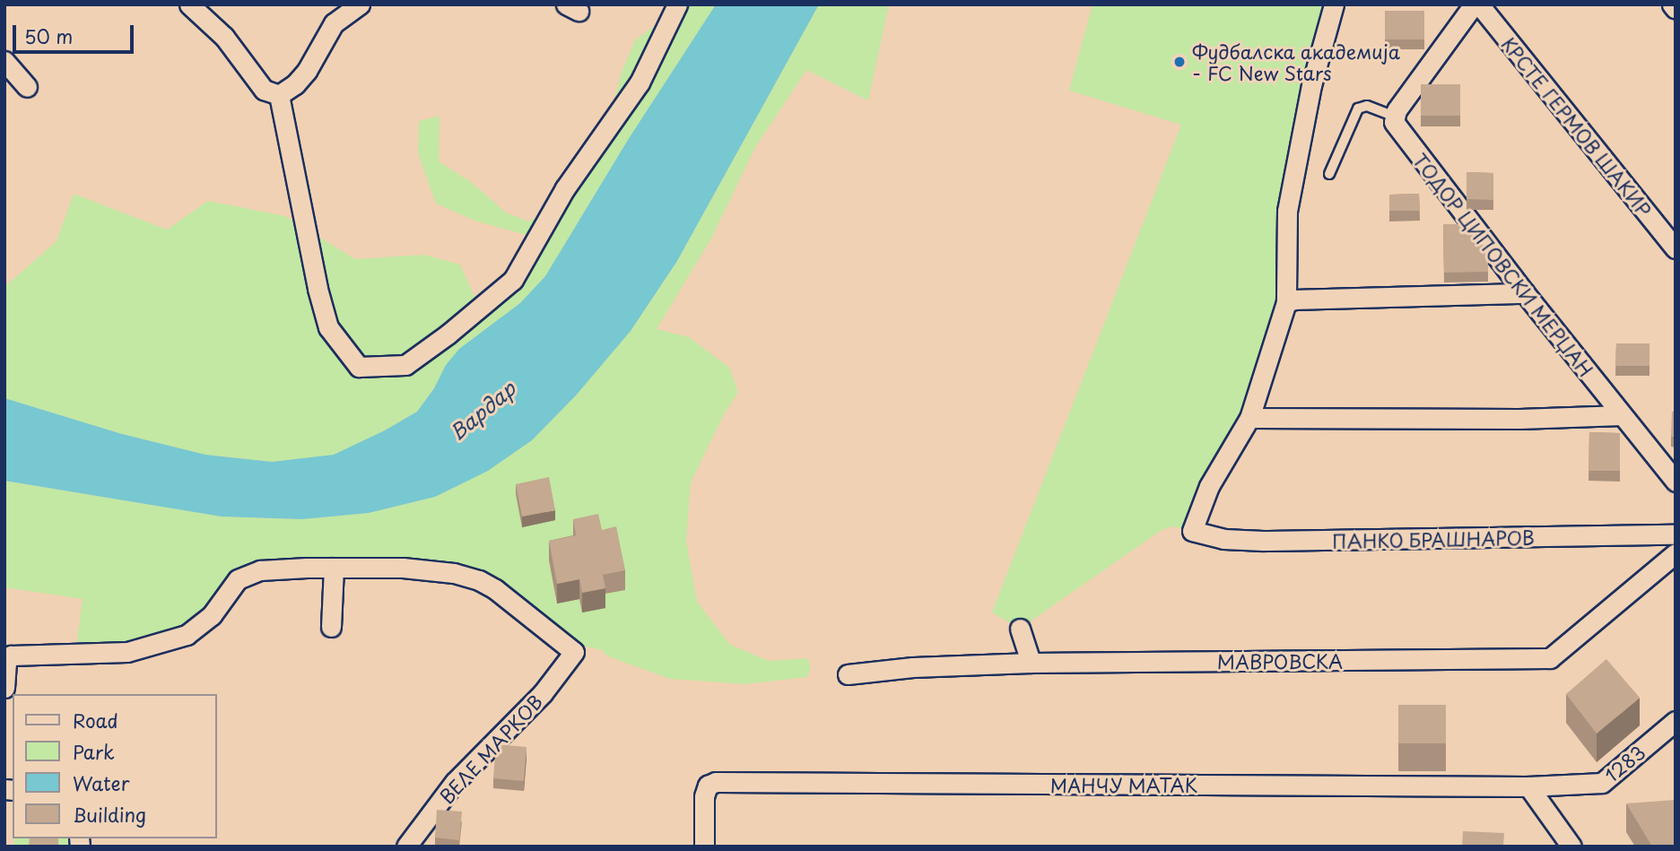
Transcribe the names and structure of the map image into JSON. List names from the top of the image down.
{
  "streets": {
    "street": [
      "КРСТЕ ГЕРМОВ ШАКИР",
      "ТОДОР ЦИПОВСКИ МЕРЏАН",
      "ПАНКО БРАШНАРОВ",
      "МАВРОВСКА",
      "ВЕЛЕ МАРКОВ",
      "1283",
      "МАНЧУ МАТАК"
    ]
  },
  "crossings": [
    ["1283", "МАНЧУ МАТАК"]
  ],
  "water": ["Вардар"],
  "places": ["Фудбалска академија - FC New Stars"],
  "legend": [
    "Road",
    "Park",
    "Water",
    "Building"
  ],
  "scale_bar": "50 m"
}
